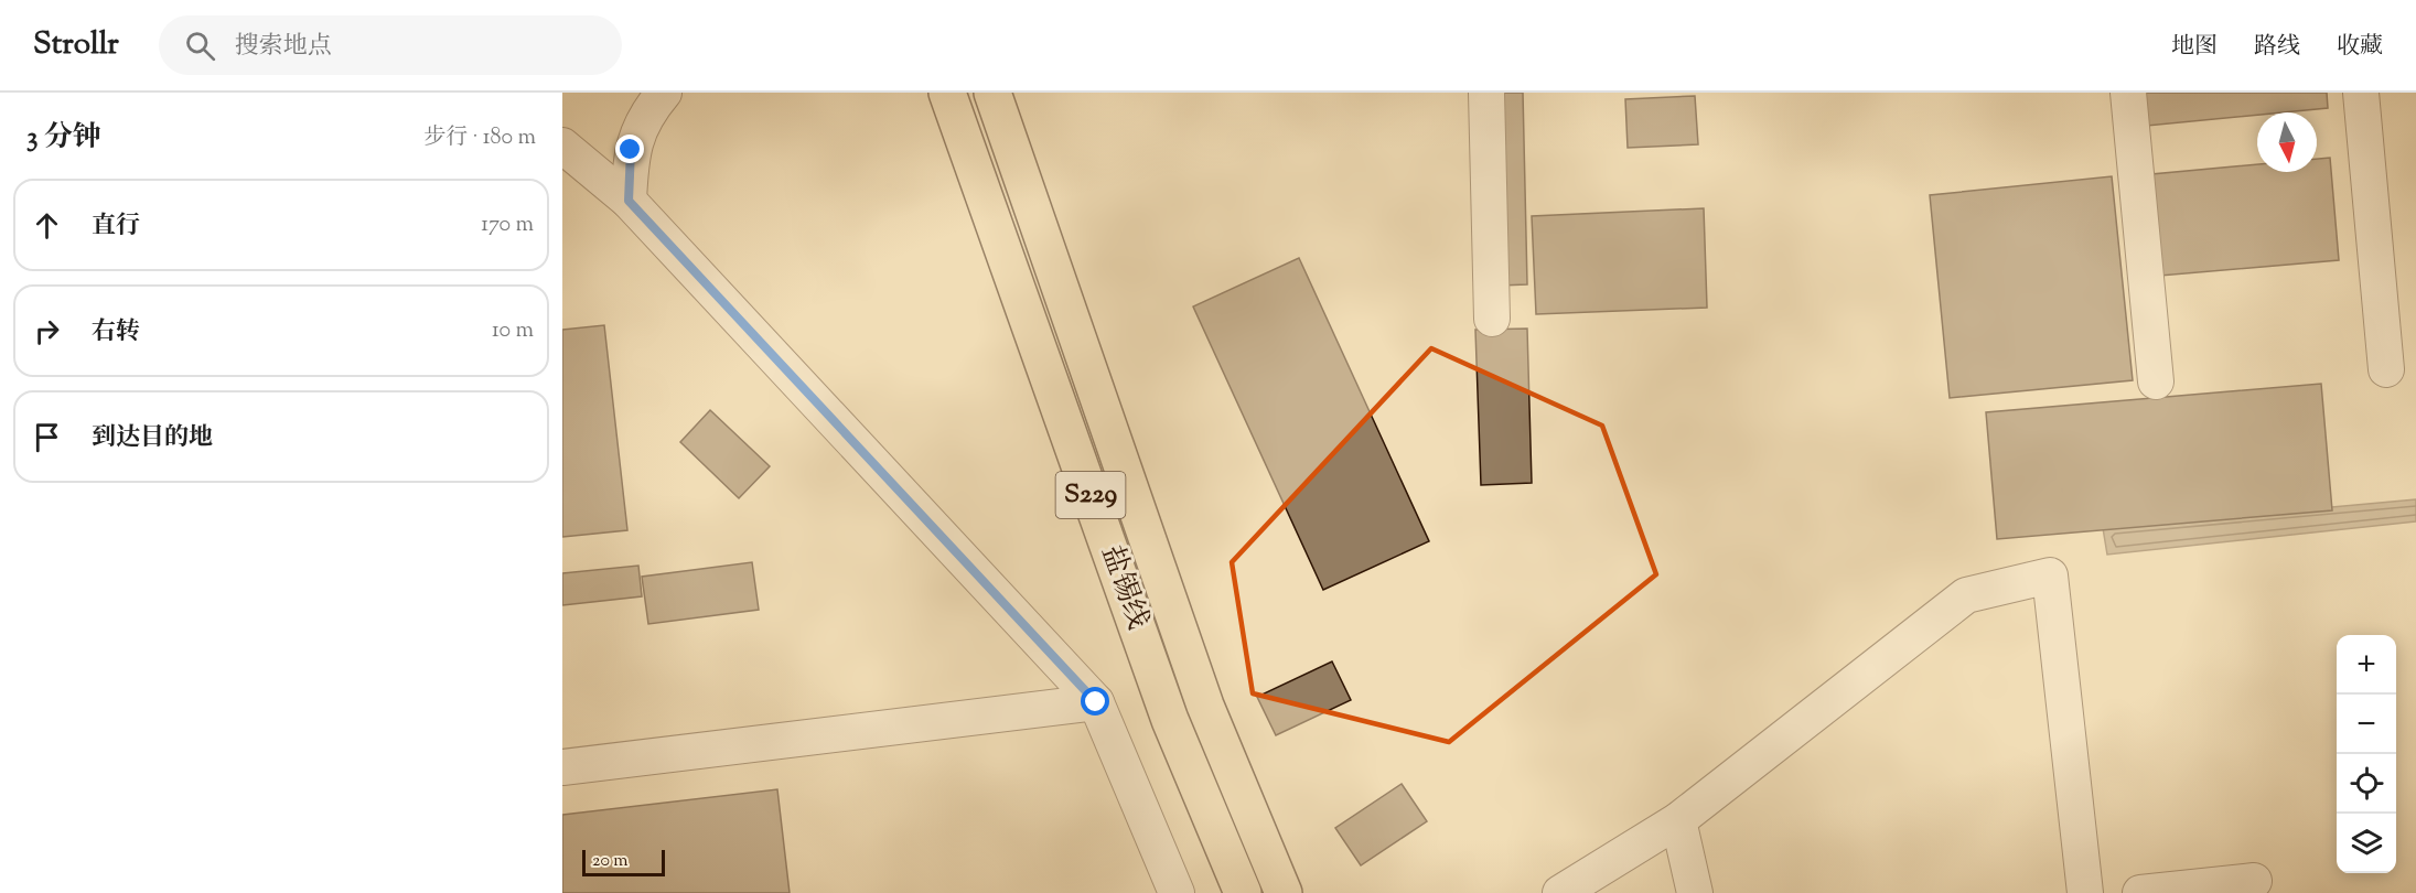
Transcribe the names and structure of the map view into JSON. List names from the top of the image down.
{
  "streets": {
    "main road": ["S229", "盐锡线"]
  },
  "scale_bar": "20 m",
  "north": "bottom",
  "page": {
    "header": "Strollr",
    "search": "搜索地点",
    "nav": ["地图", "路线", "收藏"],
    "heading": ["3 分钟", "步行 · 180 m"],
    "list": [
      ["直行", "170 m"],
      ["右转", "10 m"],
      "到达目的地"
    ],
    "map_buttons": ["+", "−"],
    "scale": "20 m"
  }
}
